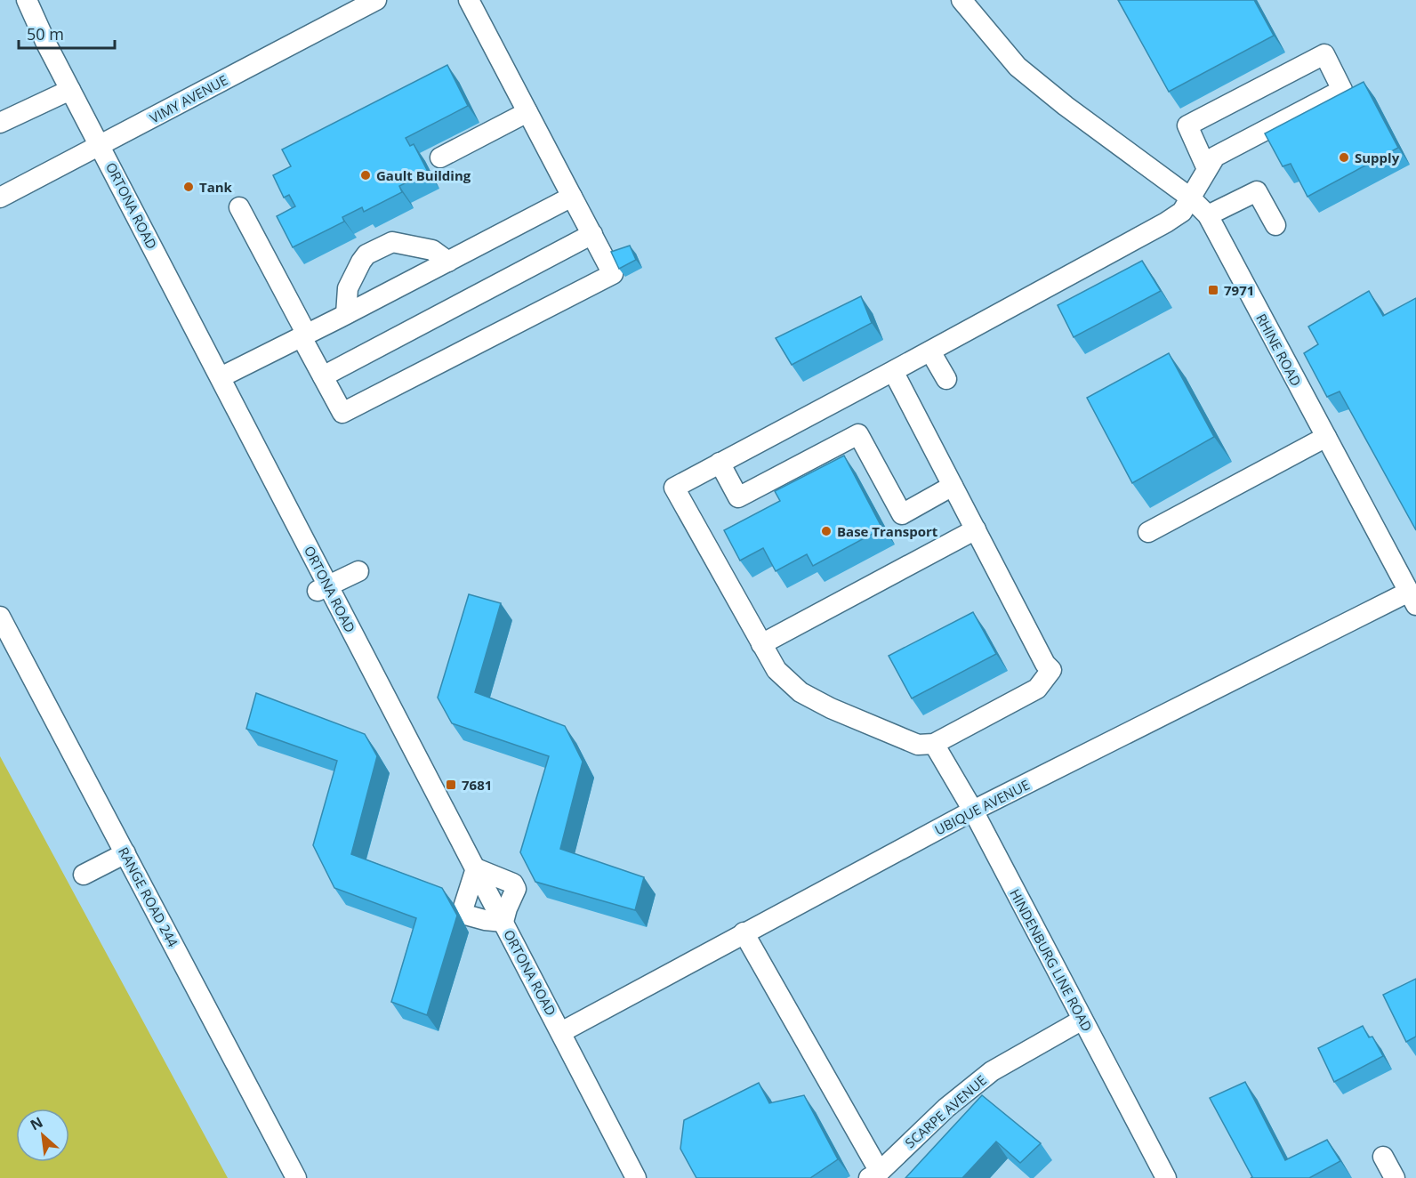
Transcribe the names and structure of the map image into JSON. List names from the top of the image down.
{
  "streets": {
    "street": [
      "VIMY AVENUE",
      "ORTONA ROAD",
      "RHINE ROAD",
      "UBIQUE AVENUE",
      "RANGE ROAD 244",
      "HINDENBURG LINE ROAD",
      "SCARPE AVENUE"
    ]
  },
  "crossings": [
    ["VIMY AVENUE", "ORTONA ROAD"],
    ["ORTONA ROAD", "UBIQUE AVENUE"],
    ["RHINE ROAD", "UBIQUE AVENUE"],
    ["UBIQUE AVENUE", "HINDENBURG LINE ROAD"],
    ["HINDENBURG LINE ROAD", "SCARPE AVENUE"]
  ],
  "places": {
    "other": [
      "Supply",
      "Gault Building",
      "Tank",
      "Base Transport"
    ],
    "transit": ["7971", "7681"]
  },
  "scale_bar": "50 m",
  "north": "top left"
}
